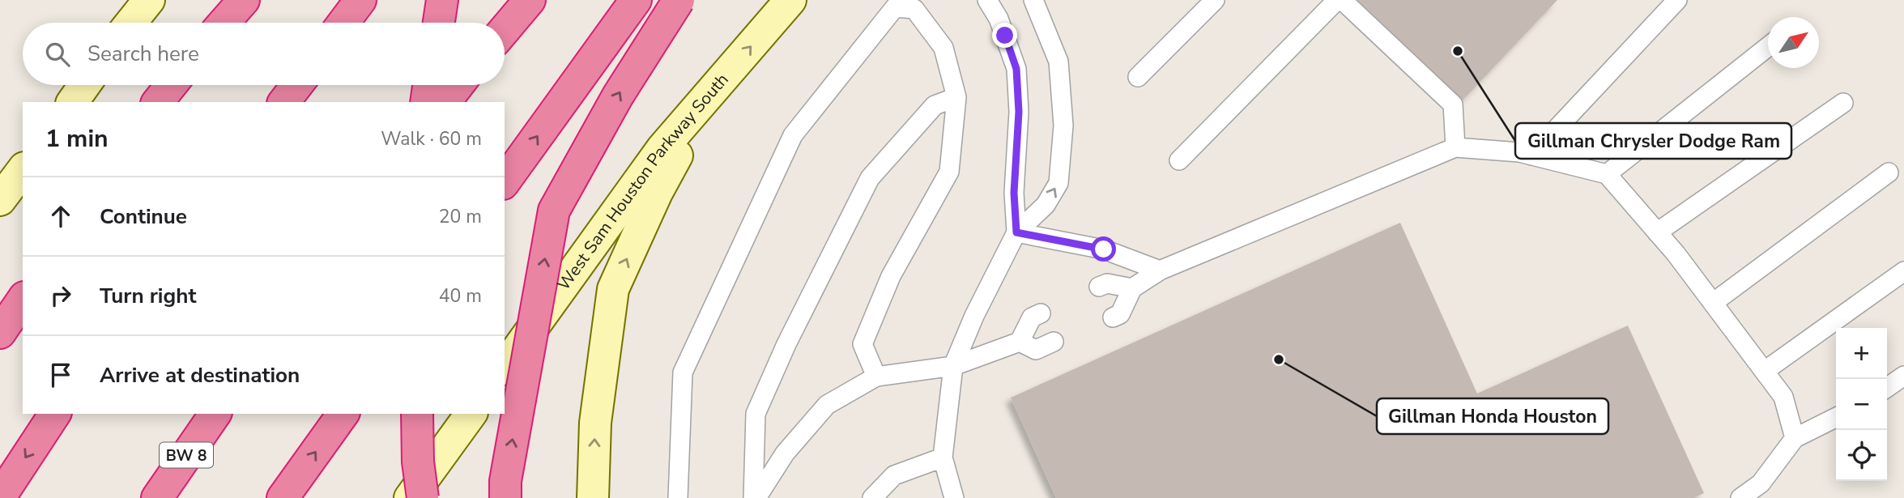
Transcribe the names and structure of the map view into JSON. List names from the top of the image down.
{
  "streets": {
    "highway": ["BW 8"],
    "main road": ["West Sam Houston Parkway South"]
  },
  "places": ["Gillman Chrysler Dodge Ram", "Gillman Honda Houston"],
  "north": "top right",
  "page": {
    "search": "Search here",
    "heading": ["1 min", "Walk · 60 m"],
    "list": [
      ["Continue", "20 m"],
      ["Turn right", "40 m"],
      "Arrive at destination"
    ],
    "map_buttons": ["+", "−"]
  }
}
